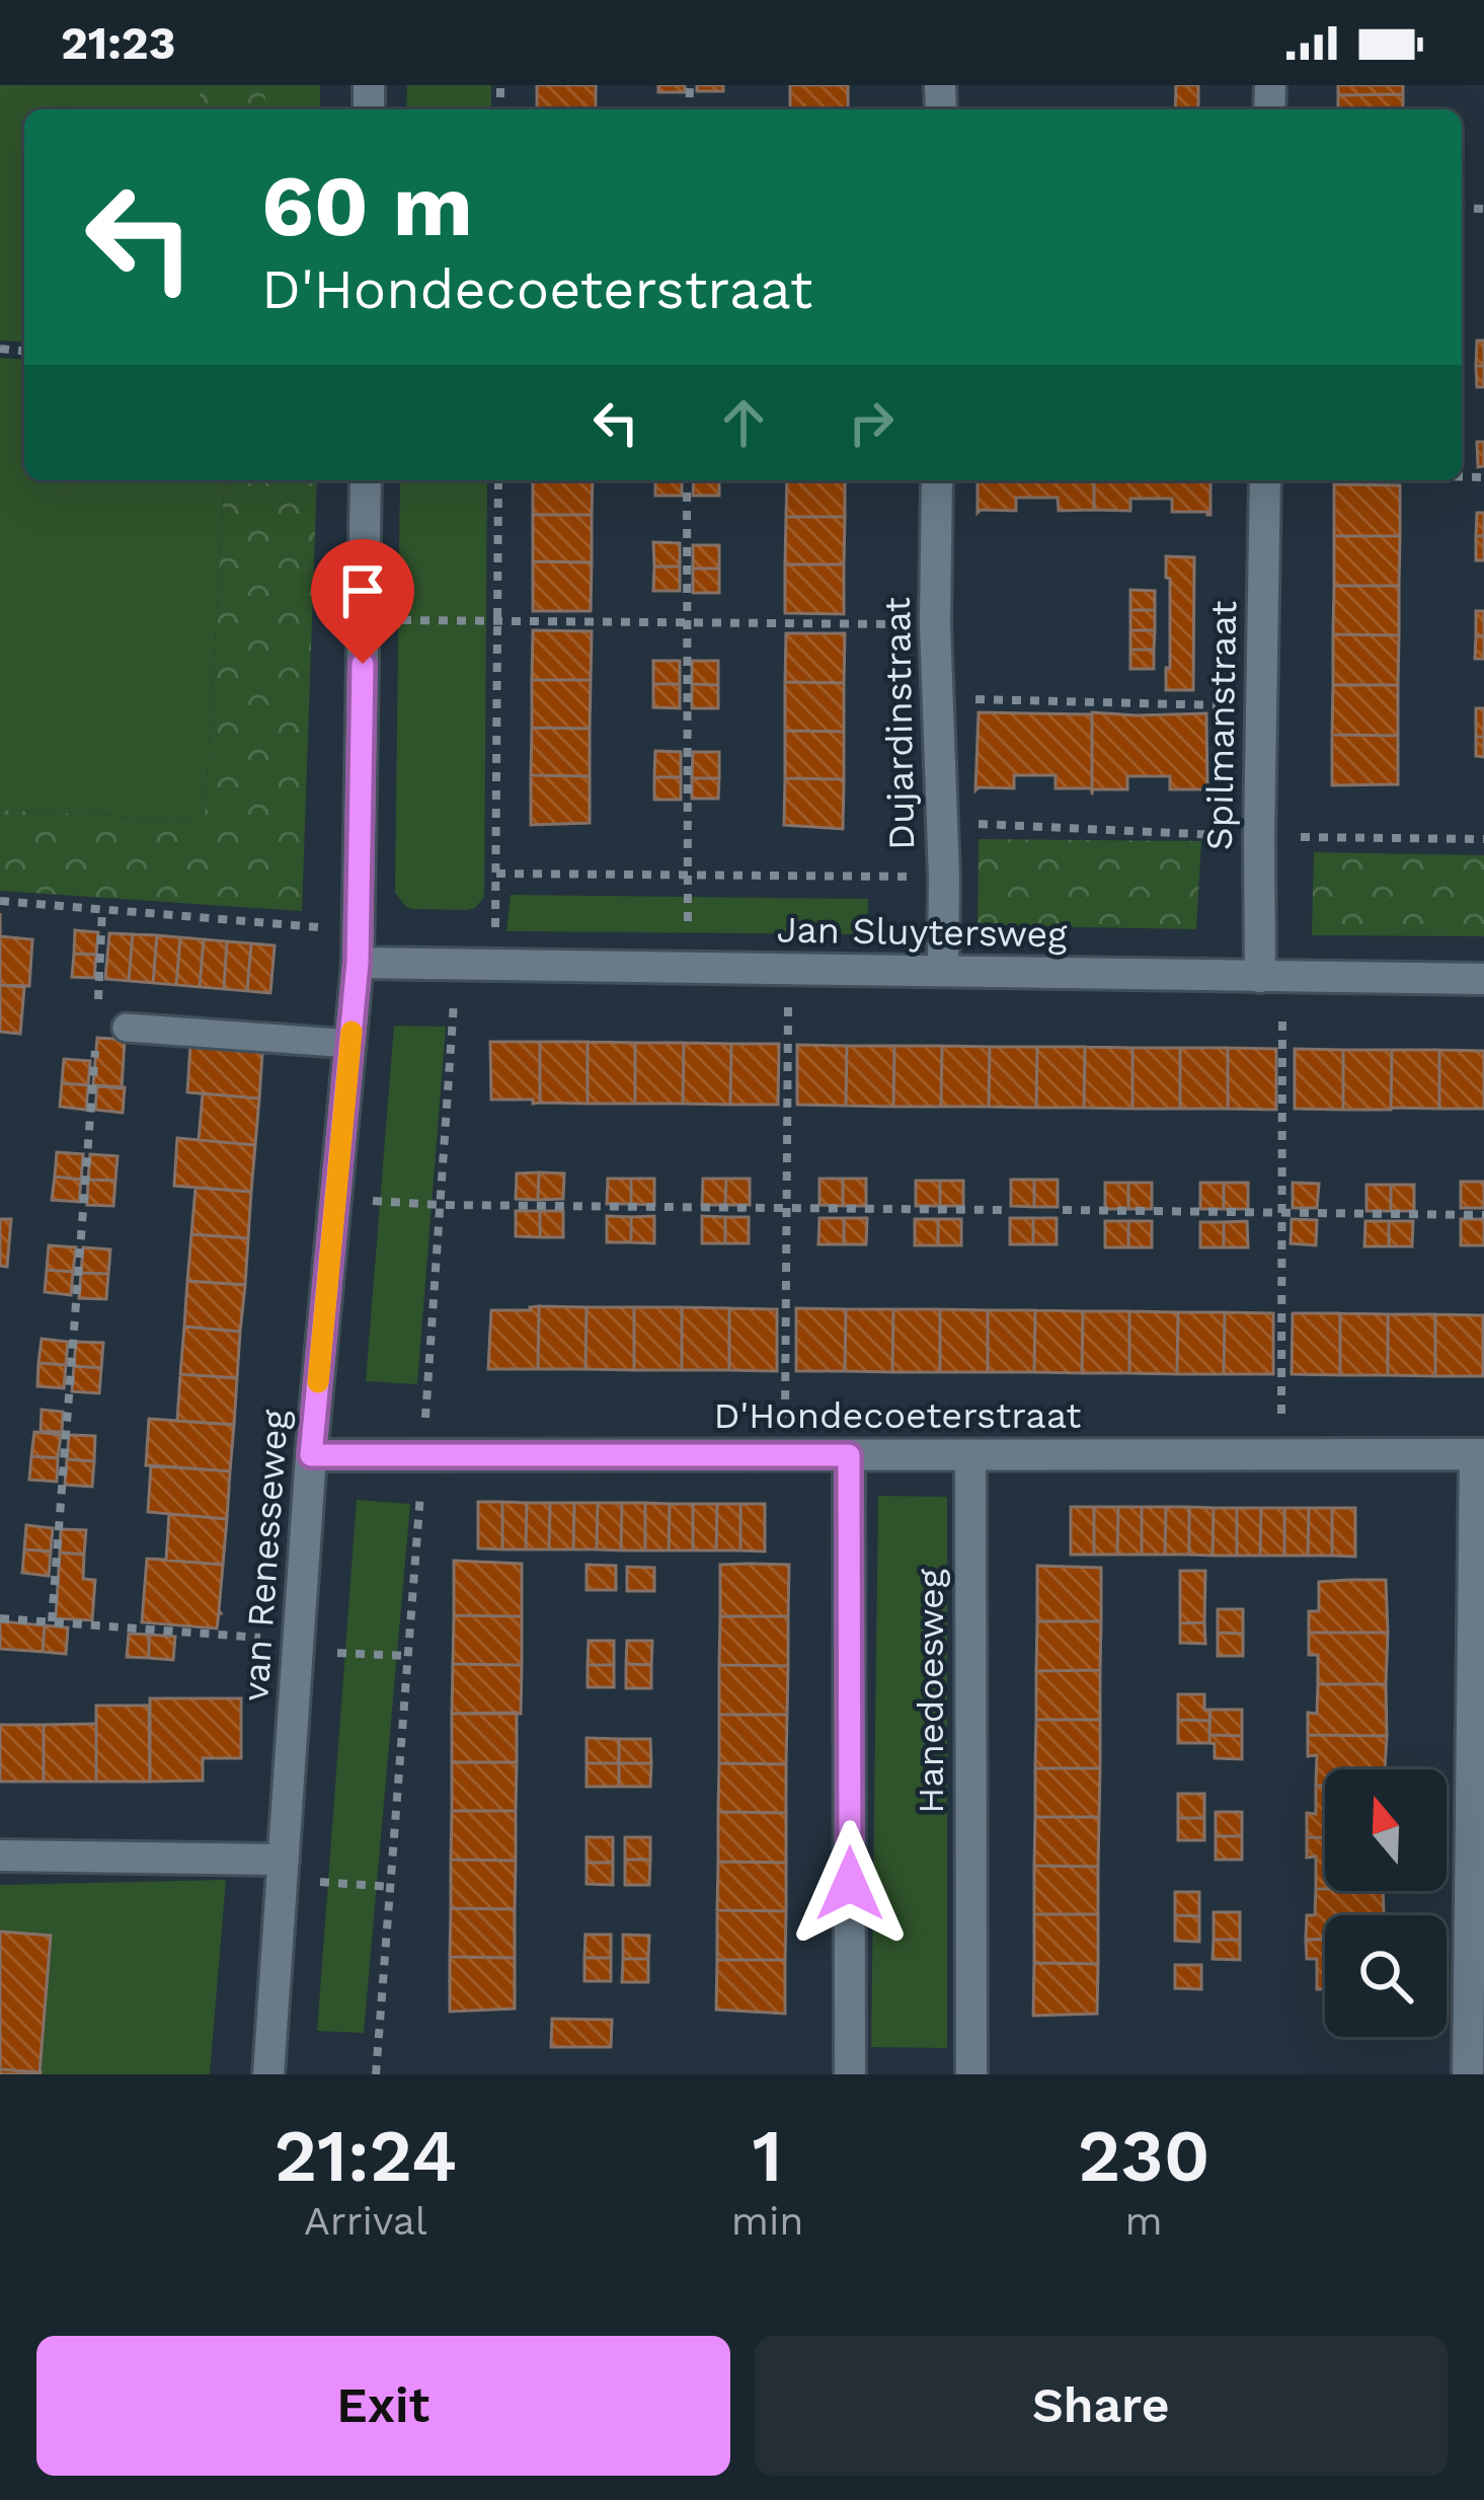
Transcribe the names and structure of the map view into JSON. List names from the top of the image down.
{
  "streets": {
    "street": [
      "Dujardinstraat",
      "Spilmanstraat",
      "Jan Sluytersweg",
      "D'Hondecoeterstraat",
      "van Renesseweg",
      "Hanedoesweg"
    ]
  },
  "crossings": [
    ["Dujardinstraat", "Jan Sluytersweg"],
    ["Spilmanstraat", "Jan Sluytersweg"],
    ["Jan Sluytersweg", "van Renesseweg"],
    ["D'Hondecoeterstraat", "van Renesseweg"],
    ["D'Hondecoeterstraat", "Hanedoesweg"]
  ],
  "north": "top",
  "page": {
    "status": "21:23",
    "turn": ["60 m", "D'Hondecoeterstraat"],
    "eta": [
      "21:24",
      "Arrival",
      "1",
      "min",
      "230",
      "m"
    ],
    "buttons": ["Exit", "Share"]
  }
}
